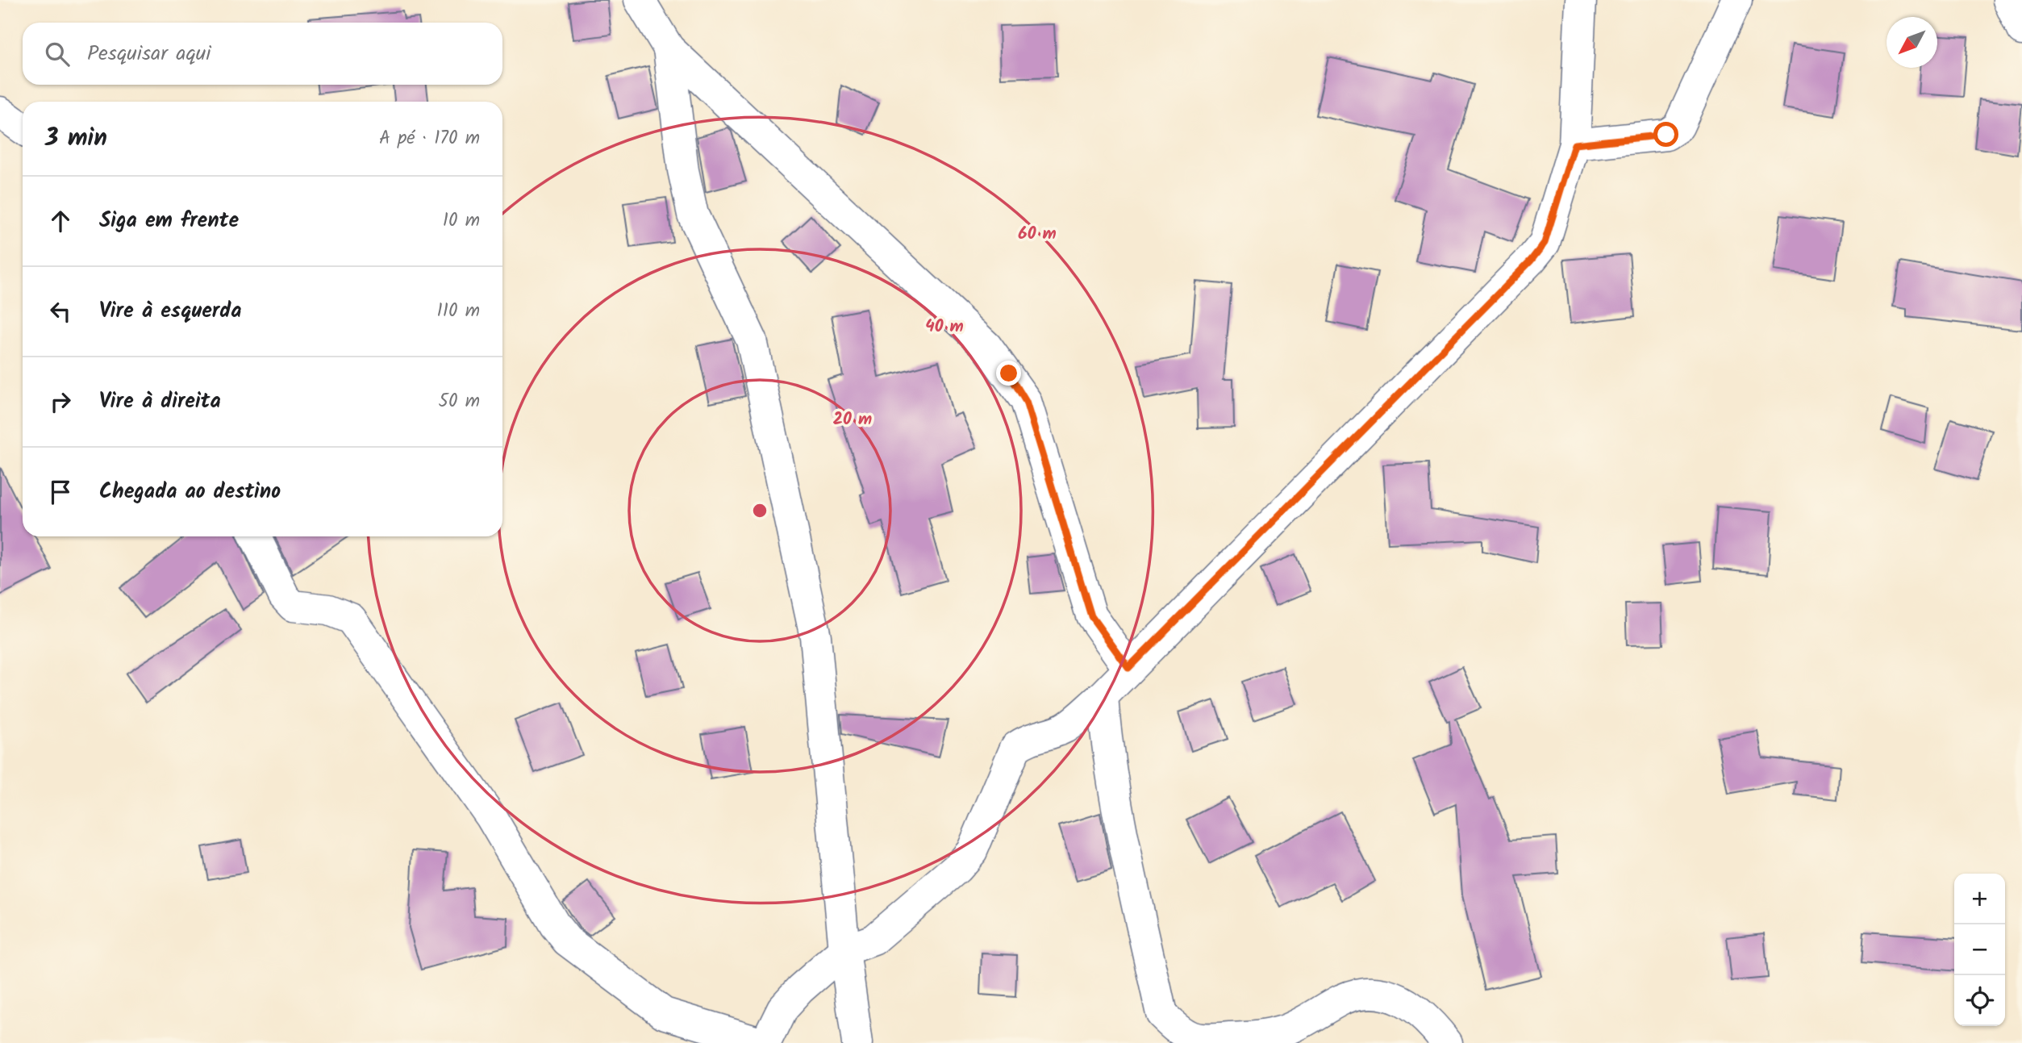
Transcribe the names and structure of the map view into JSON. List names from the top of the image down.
{
  "north": "bottom left",
  "page": {
    "search": "Pesquisar aqui",
    "heading": ["3 min", "A pé · 170 m"],
    "list": [
      ["Siga em frente", "10 m"],
      ["Vire à esquerda", "110 m"],
      ["Vire à direita", "50 m"],
      "Chegada ao destino"
    ],
    "map_buttons": ["+", "−"]
  },
  "rings": ["60 m", "40 m", "20 m"]
}
